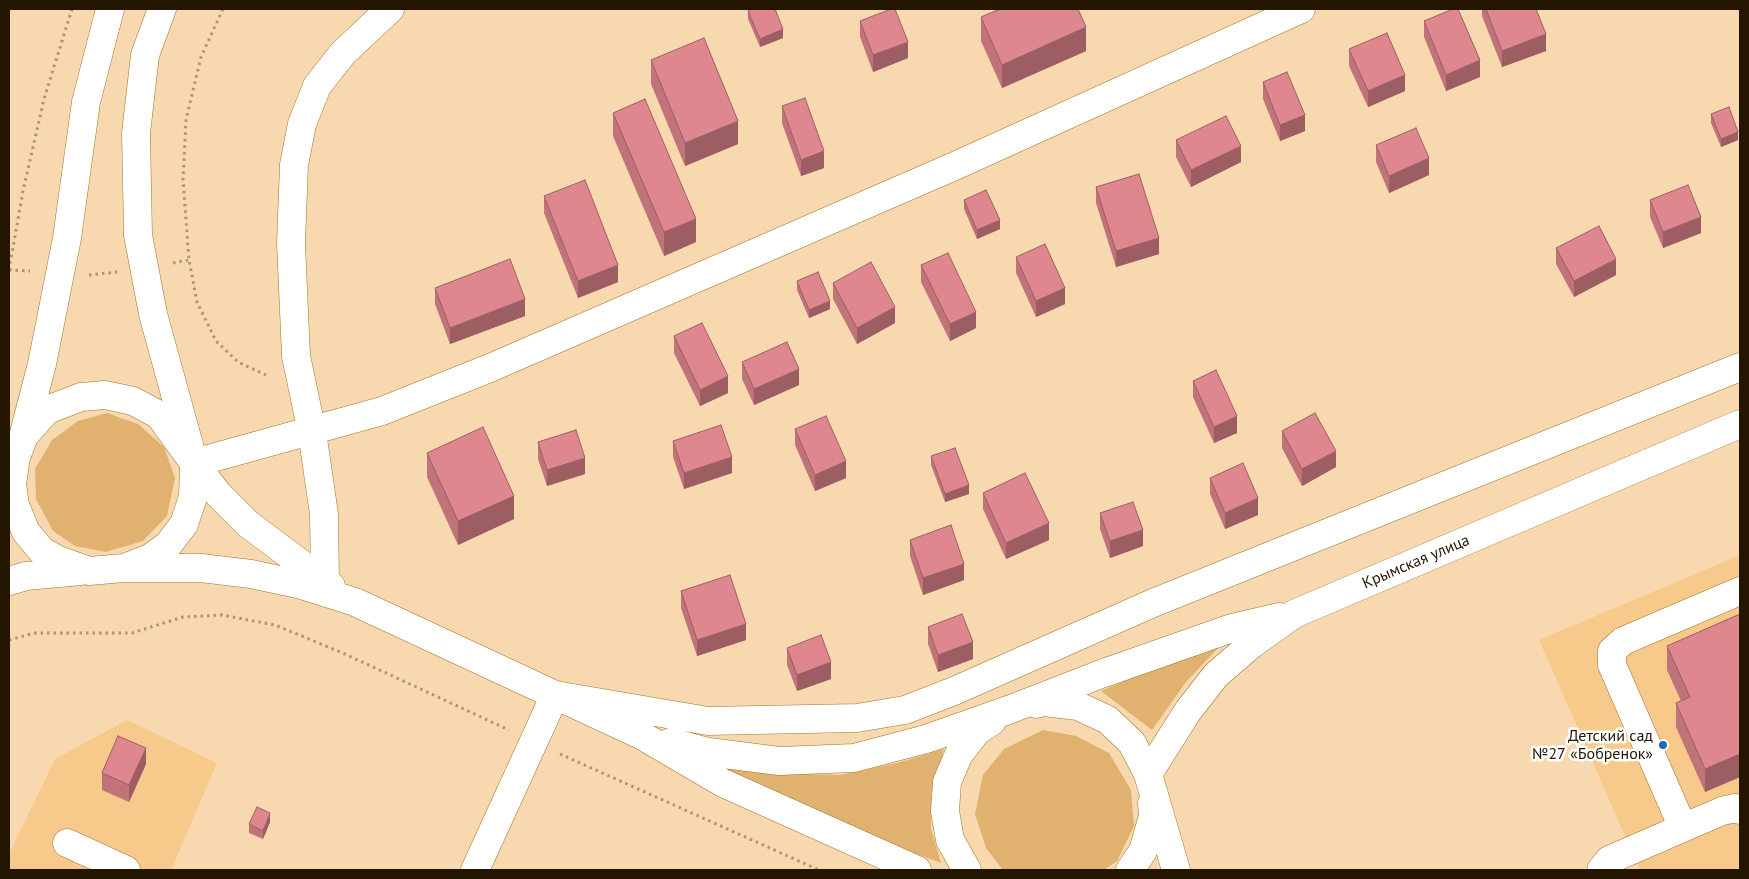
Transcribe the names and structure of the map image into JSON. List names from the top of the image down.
{
  "streets": {
    "street": ["Крымская улица"]
  },
  "places": ["Детский сад №27 «Бобренок»"]
}
